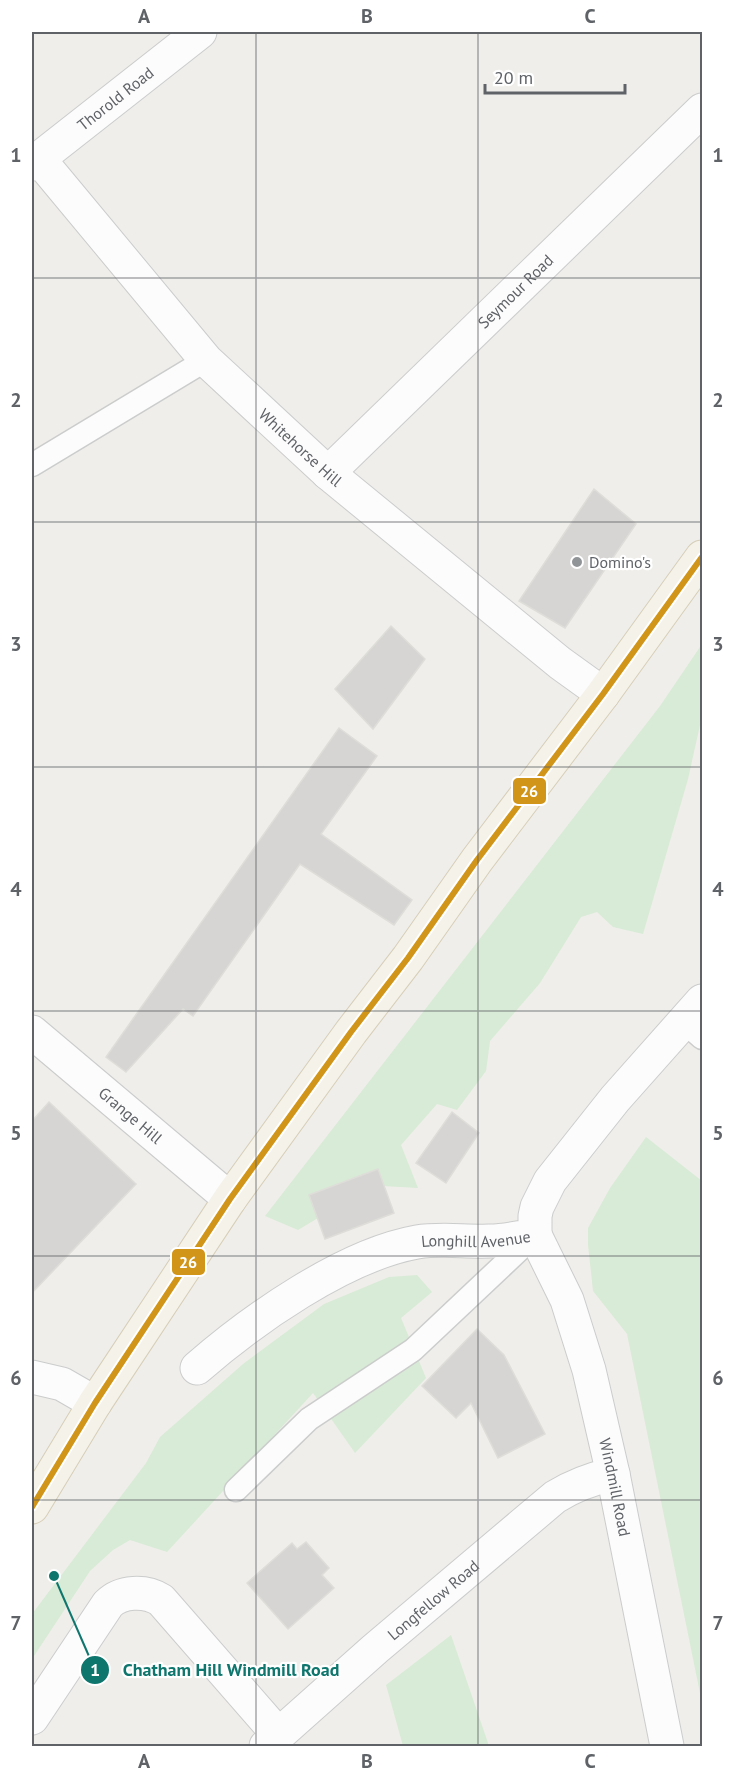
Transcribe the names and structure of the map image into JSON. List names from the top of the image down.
{
  "streets": {
    "street": [
      "Thorold Road",
      "Seymour Road",
      "Whitehorse Hill",
      "Grange Hill",
      "Longhill Avenue",
      "Windmill Road",
      "Longfellow Road"
    ]
  },
  "crossings": [
    ["Thorold Road", "Whitehorse Hill"],
    ["Seymour Road", "Whitehorse Hill"],
    ["Longhill Avenue", "Windmill Road"],
    ["Windmill Road", "Longfellow Road"]
  ],
  "places": ["Domino's", "Chatham Hill Windmill Road"],
  "lines": ["transit line 26"],
  "scale_bar": "20 m",
  "grid": {
    "columns": ["A", "B", "C"],
    "rows": [
      "1",
      "2",
      "3",
      "4",
      "5",
      "6",
      "7"
    ]
  }
}
